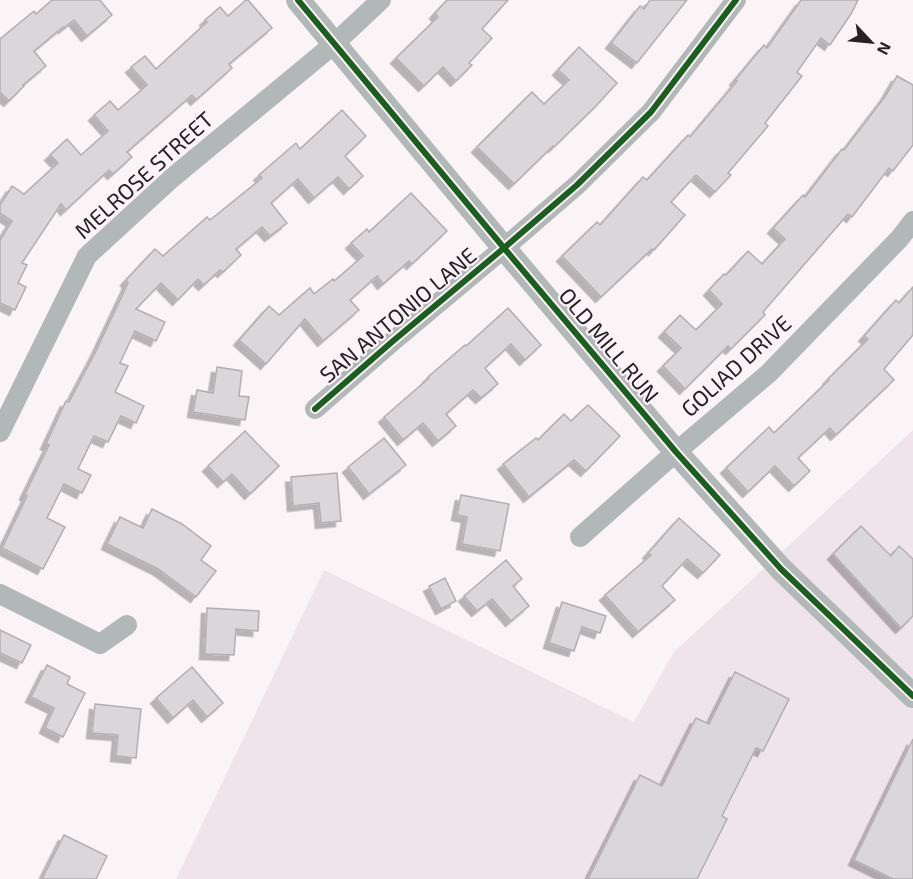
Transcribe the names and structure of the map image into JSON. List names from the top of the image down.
{
  "streets": {
    "street": [
      "MELROSE STREET",
      "SAN ANTONIO LANE",
      "OLD MILL RUN",
      "GOLIAD DRIVE"
    ]
  },
  "crossings": [
    ["MELROSE STREET", "OLD MILL RUN"],
    ["SAN ANTONIO LANE", "OLD MILL RUN"],
    ["OLD MILL RUN", "GOLIAD DRIVE"]
  ],
  "north": "bottom right"
}
